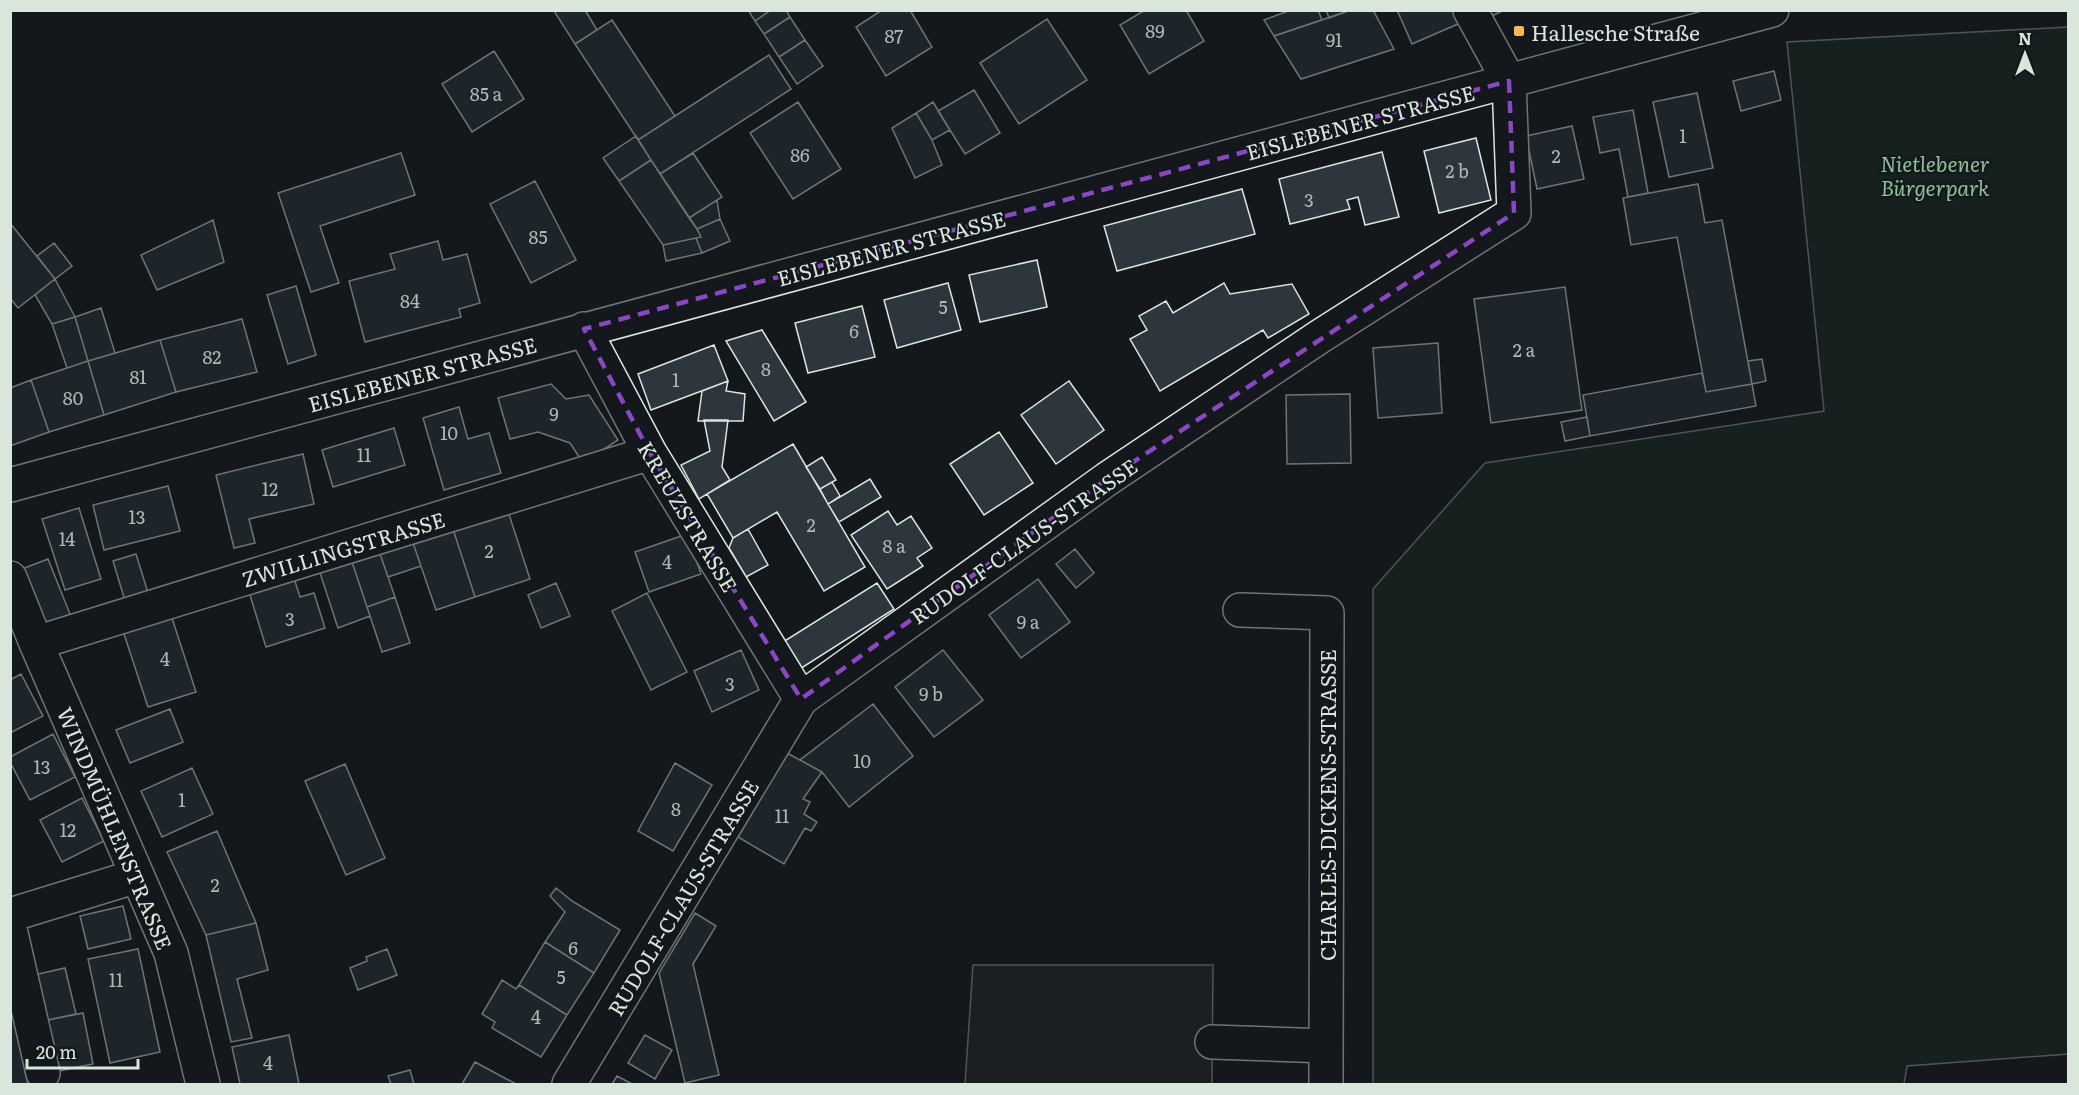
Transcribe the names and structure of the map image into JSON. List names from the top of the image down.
{
  "streets": {
    "street": [
      "EISLEBENER STRASSE",
      "KREUZSTRASSE",
      "RUDOLF-CLAUS-STRASSE",
      "ZWILLINGSTRASSE",
      "CHARLES-DICKENS-STRASSE",
      "WINDMÜHLENSTRASSE"
    ]
  },
  "crossings": [
    ["EISLEBENER STRASSE", "KREUZSTRASSE"],
    ["EISLEBENER STRASSE", "RUDOLF-CLAUS-STRASSE"],
    ["KREUZSTRASSE", "RUDOLF-CLAUS-STRASSE"],
    ["KREUZSTRASSE", "ZWILLINGSTRASSE"],
    ["ZWILLINGSTRASSE", "WINDMÜHLENSTRASSE"]
  ],
  "parks": ["Nietlebener Bürgerpark"],
  "places": {
    "transit": ["Hallesche Straße"]
  },
  "house_numbers": [
    "89",
    "87",
    "91",
    "85 a",
    "1",
    "86",
    "2",
    "2 b",
    "3",
    "85",
    "84",
    "5",
    "6",
    "2 a",
    "82",
    "8",
    "81",
    "1",
    "80",
    "9",
    "10",
    "11",
    "12",
    "13",
    "2",
    "14",
    "8 a",
    "2",
    "4",
    "3",
    "9 a",
    "4",
    "3",
    "9 b",
    "10",
    "13",
    "1",
    "8",
    "11",
    "12",
    "2",
    "6",
    "5",
    "11",
    "4",
    "4"
  ],
  "scale_bar": "20 m",
  "north": "top"
}
